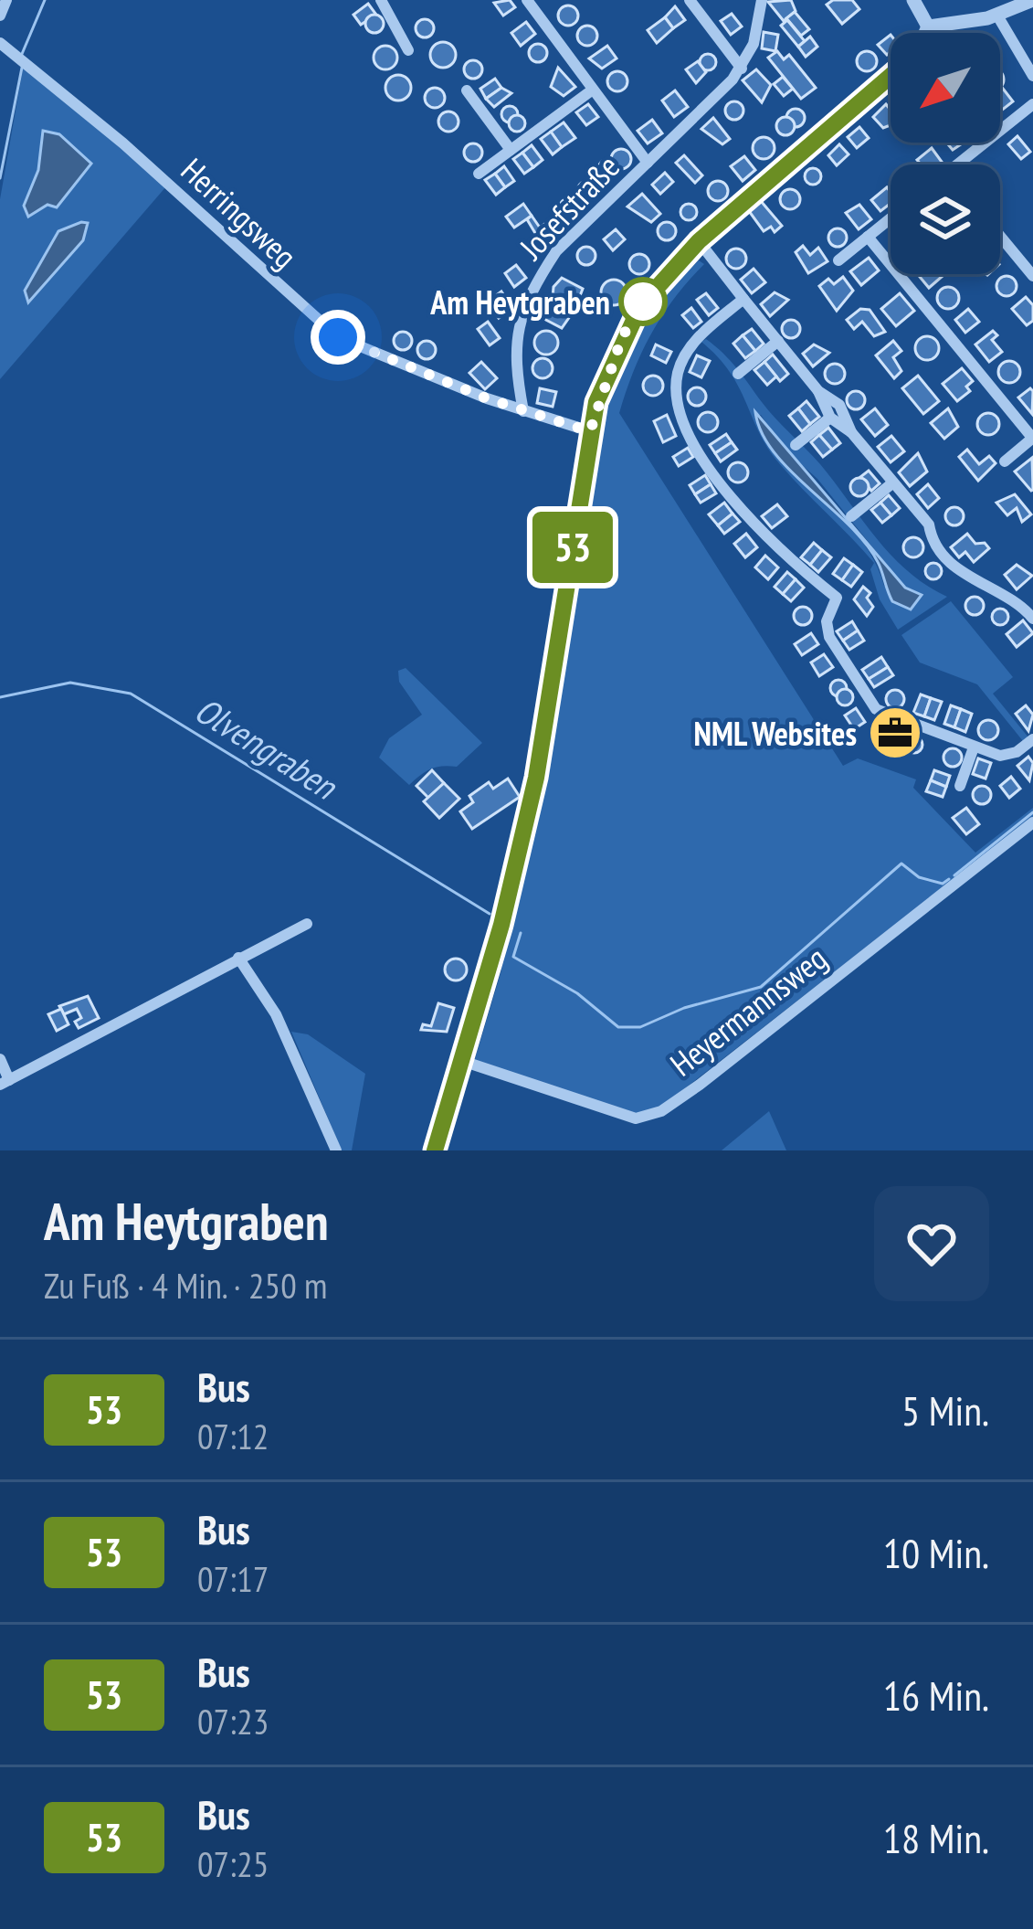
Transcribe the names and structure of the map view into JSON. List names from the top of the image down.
{
  "streets": {
    "street": ["Josefstraße", "Herringsweg", "Heyermannsweg"]
  },
  "crossings": [
    ["Josefstraße", "Herringsweg"]
  ],
  "water": ["Olvengraben"],
  "places": {
    "other": ["Am Heytgraben"],
    "office": ["NML Websites"]
  },
  "lines": ["bus line 53"],
  "north": "bottom left",
  "page": {
    "on_map": "53",
    "heading": ["Am Heytgraben", "Zu Fuß · 4 Min. · 250 m"],
    "list": [
      {
        "mark": "53",
        "name": "Bus",
        "note": "07:12",
        "value": "5 Min."
      },
      {
        "mark": "53",
        "name": "Bus",
        "note": "07:17",
        "value": "10 Min."
      },
      {
        "mark": "53",
        "name": "Bus",
        "note": "07:23",
        "value": "16 Min."
      },
      {
        "mark": "53",
        "name": "Bus",
        "note": "07:25",
        "value": "18 Min."
      }
    ]
  }
}
